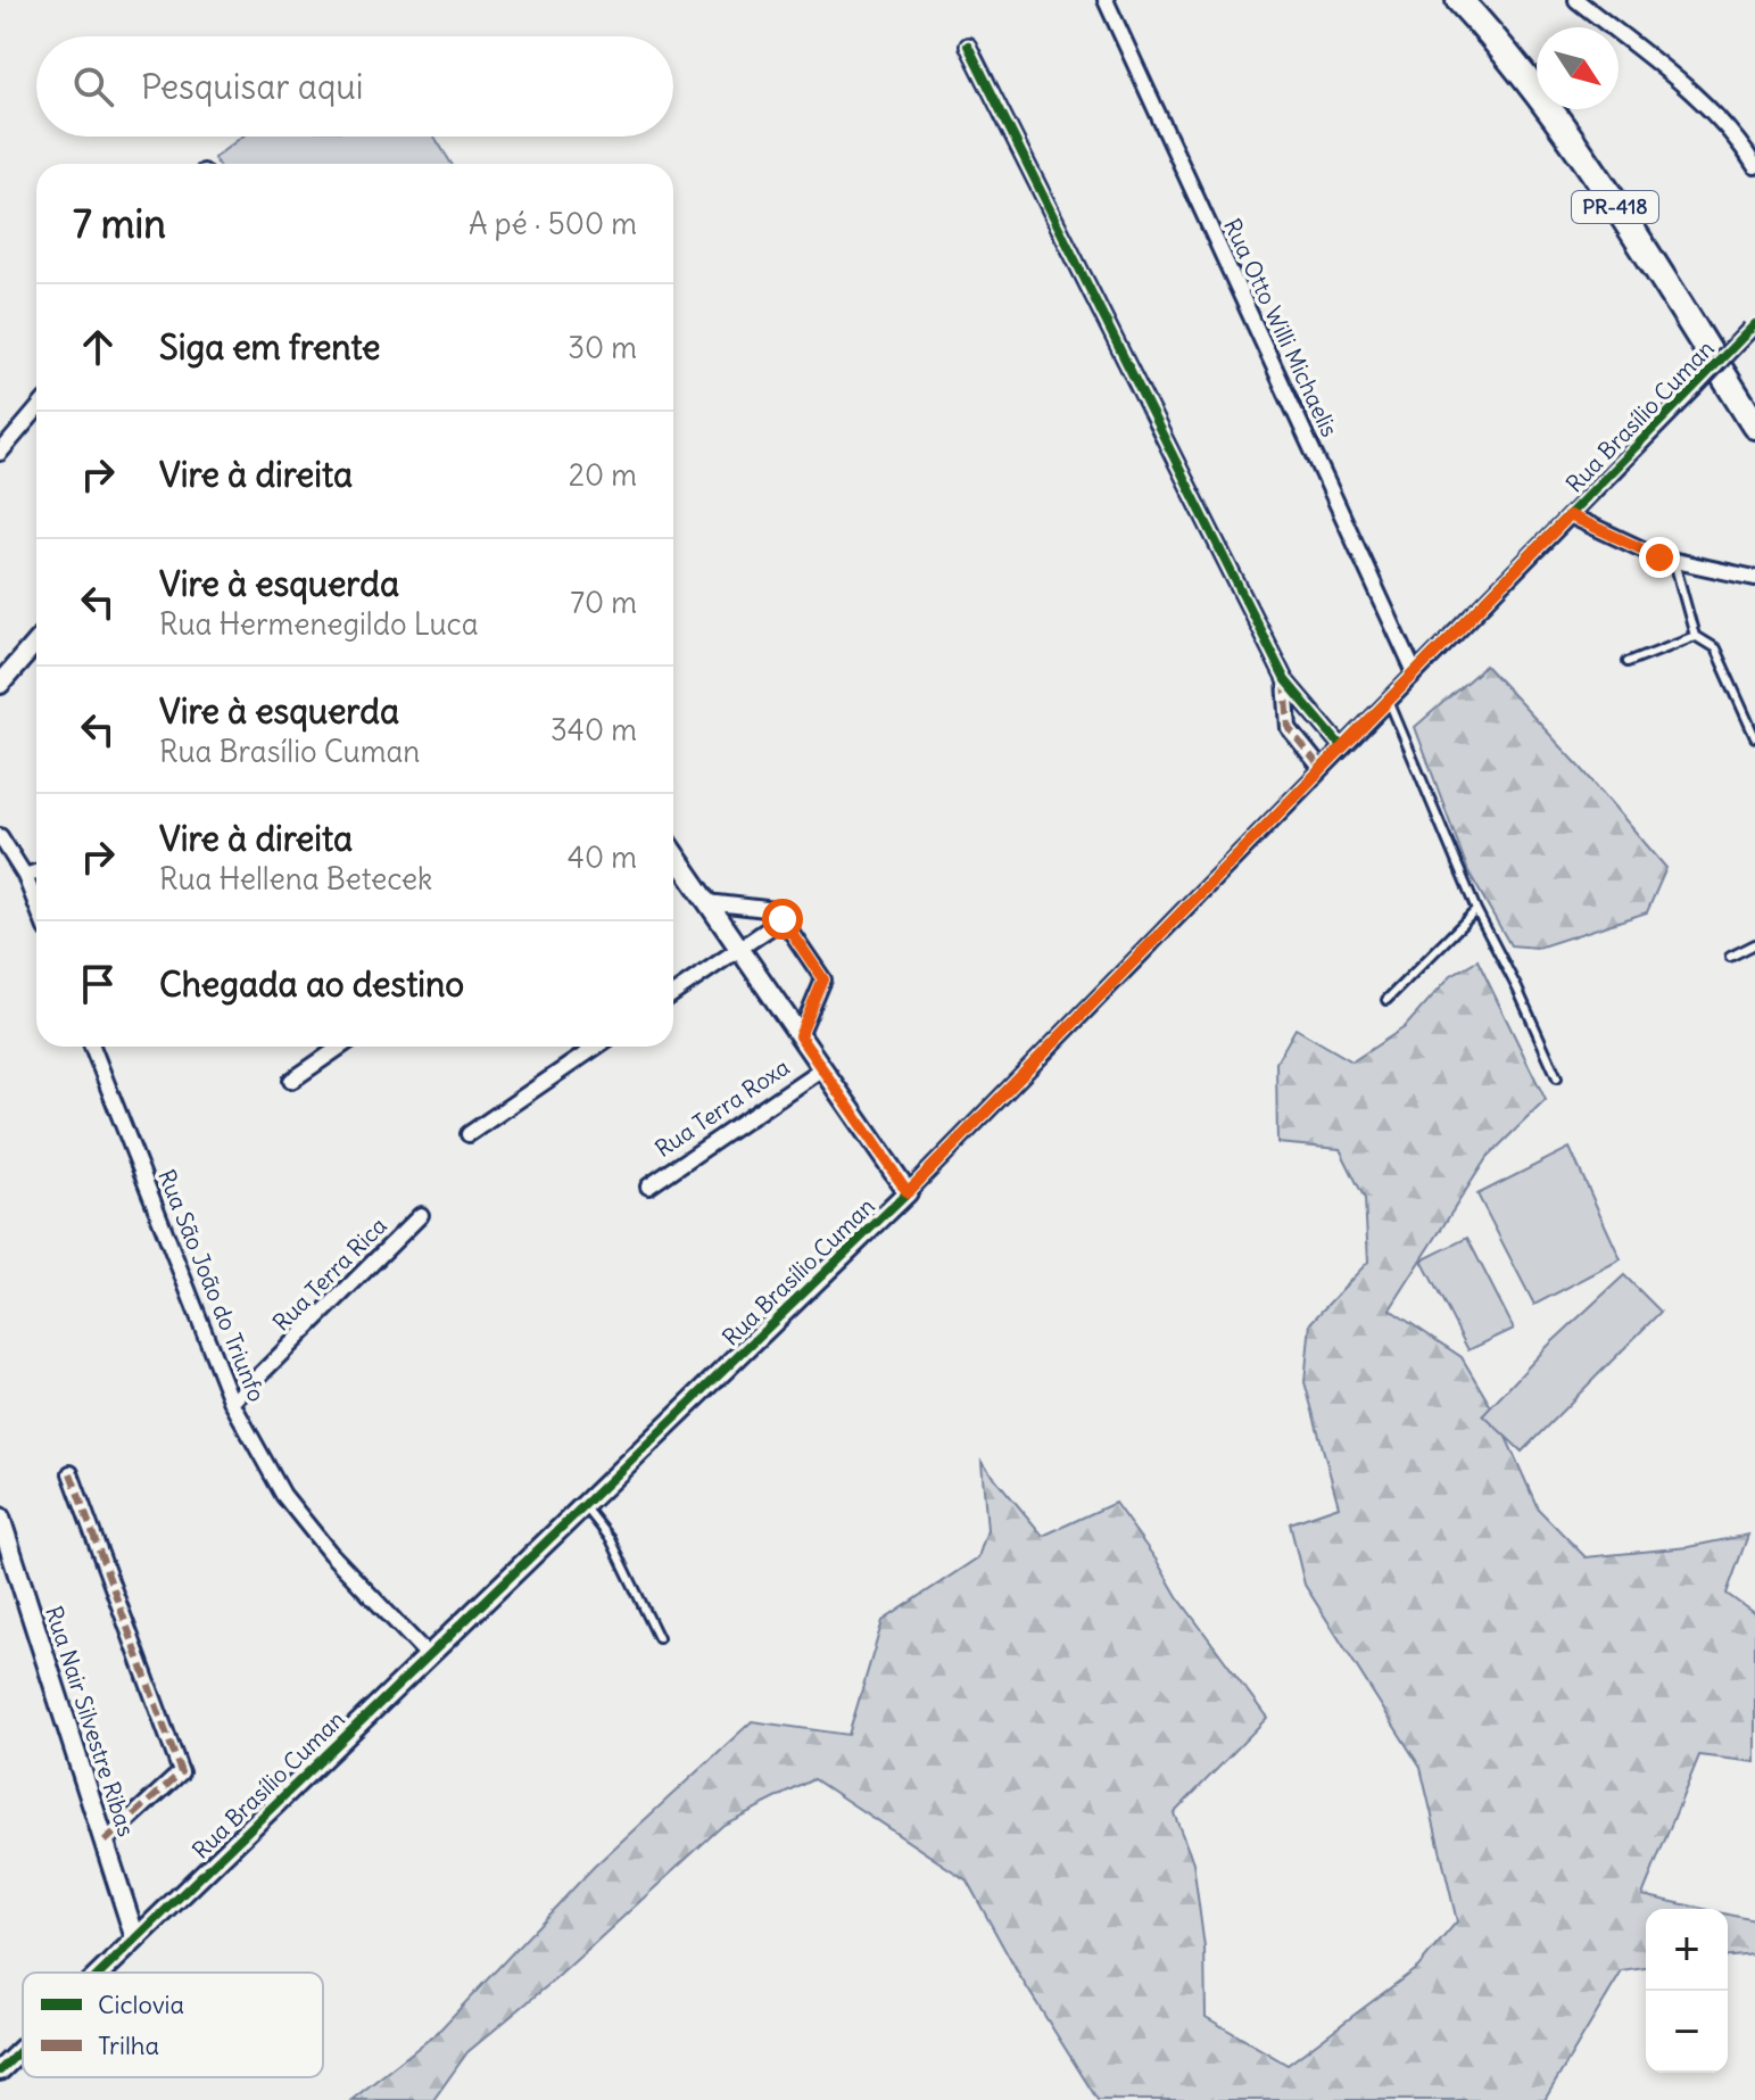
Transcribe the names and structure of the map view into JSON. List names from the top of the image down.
{
  "streets": {
    "highway": ["PR-418"],
    "street": [
      "Rua Otto Willi Michaelis",
      "Rua Brasílio Cuman",
      "Rua Terra Roxa",
      "Rua Terra Rica",
      "Rua São João do Triunfo",
      "Rua Nair Silvestre Ribas"
    ]
  },
  "crossings": [
    ["Rua Otto Willi Michaelis", "Rua Brasílio Cuman"],
    ["Rua Brasílio Cuman", "Rua São João do Triunfo"],
    ["Rua Brasílio Cuman", "Rua Nair Silvestre Ribas"],
    ["Rua Terra Rica", "Rua São João do Triunfo"]
  ],
  "legend": ["Ciclovia", "Trilha"],
  "north": "bottom right",
  "page": {
    "search": "Pesquisar aqui",
    "heading": ["7 min", "A pé · 500 m"],
    "list": [
      ["Siga em frente", "30 m"],
      ["Vire à direita", "20 m"],
      ["Vire à esquerda", "Rua Hermenegildo Luca", "70 m"],
      ["Vire à esquerda", "Rua Brasílio Cuman", "340 m"],
      ["Vire à direita", "Rua Hellena Betecek", "40 m"],
      "Chegada ao destino"
    ],
    "map_buttons": ["+", "−"]
  }
}
